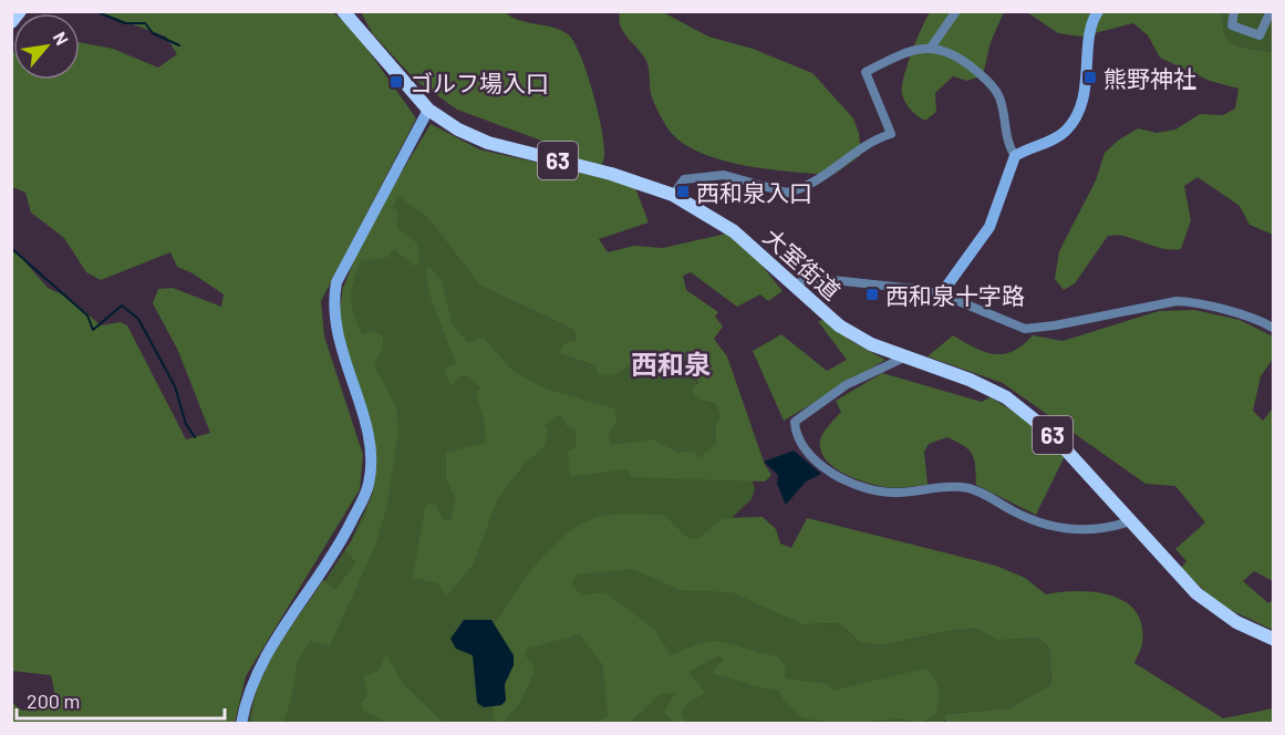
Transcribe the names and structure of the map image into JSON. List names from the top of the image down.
{
  "streets": {
    "main road": ["63", "大室街道"]
  },
  "districts": ["西和泉"],
  "places": {
    "transit": [
      "熊野神社",
      "ゴルフ場入口",
      "西和泉入口",
      "西和泉十字路"
    ]
  },
  "scale_bar": "200 m",
  "north": "top right"
}
